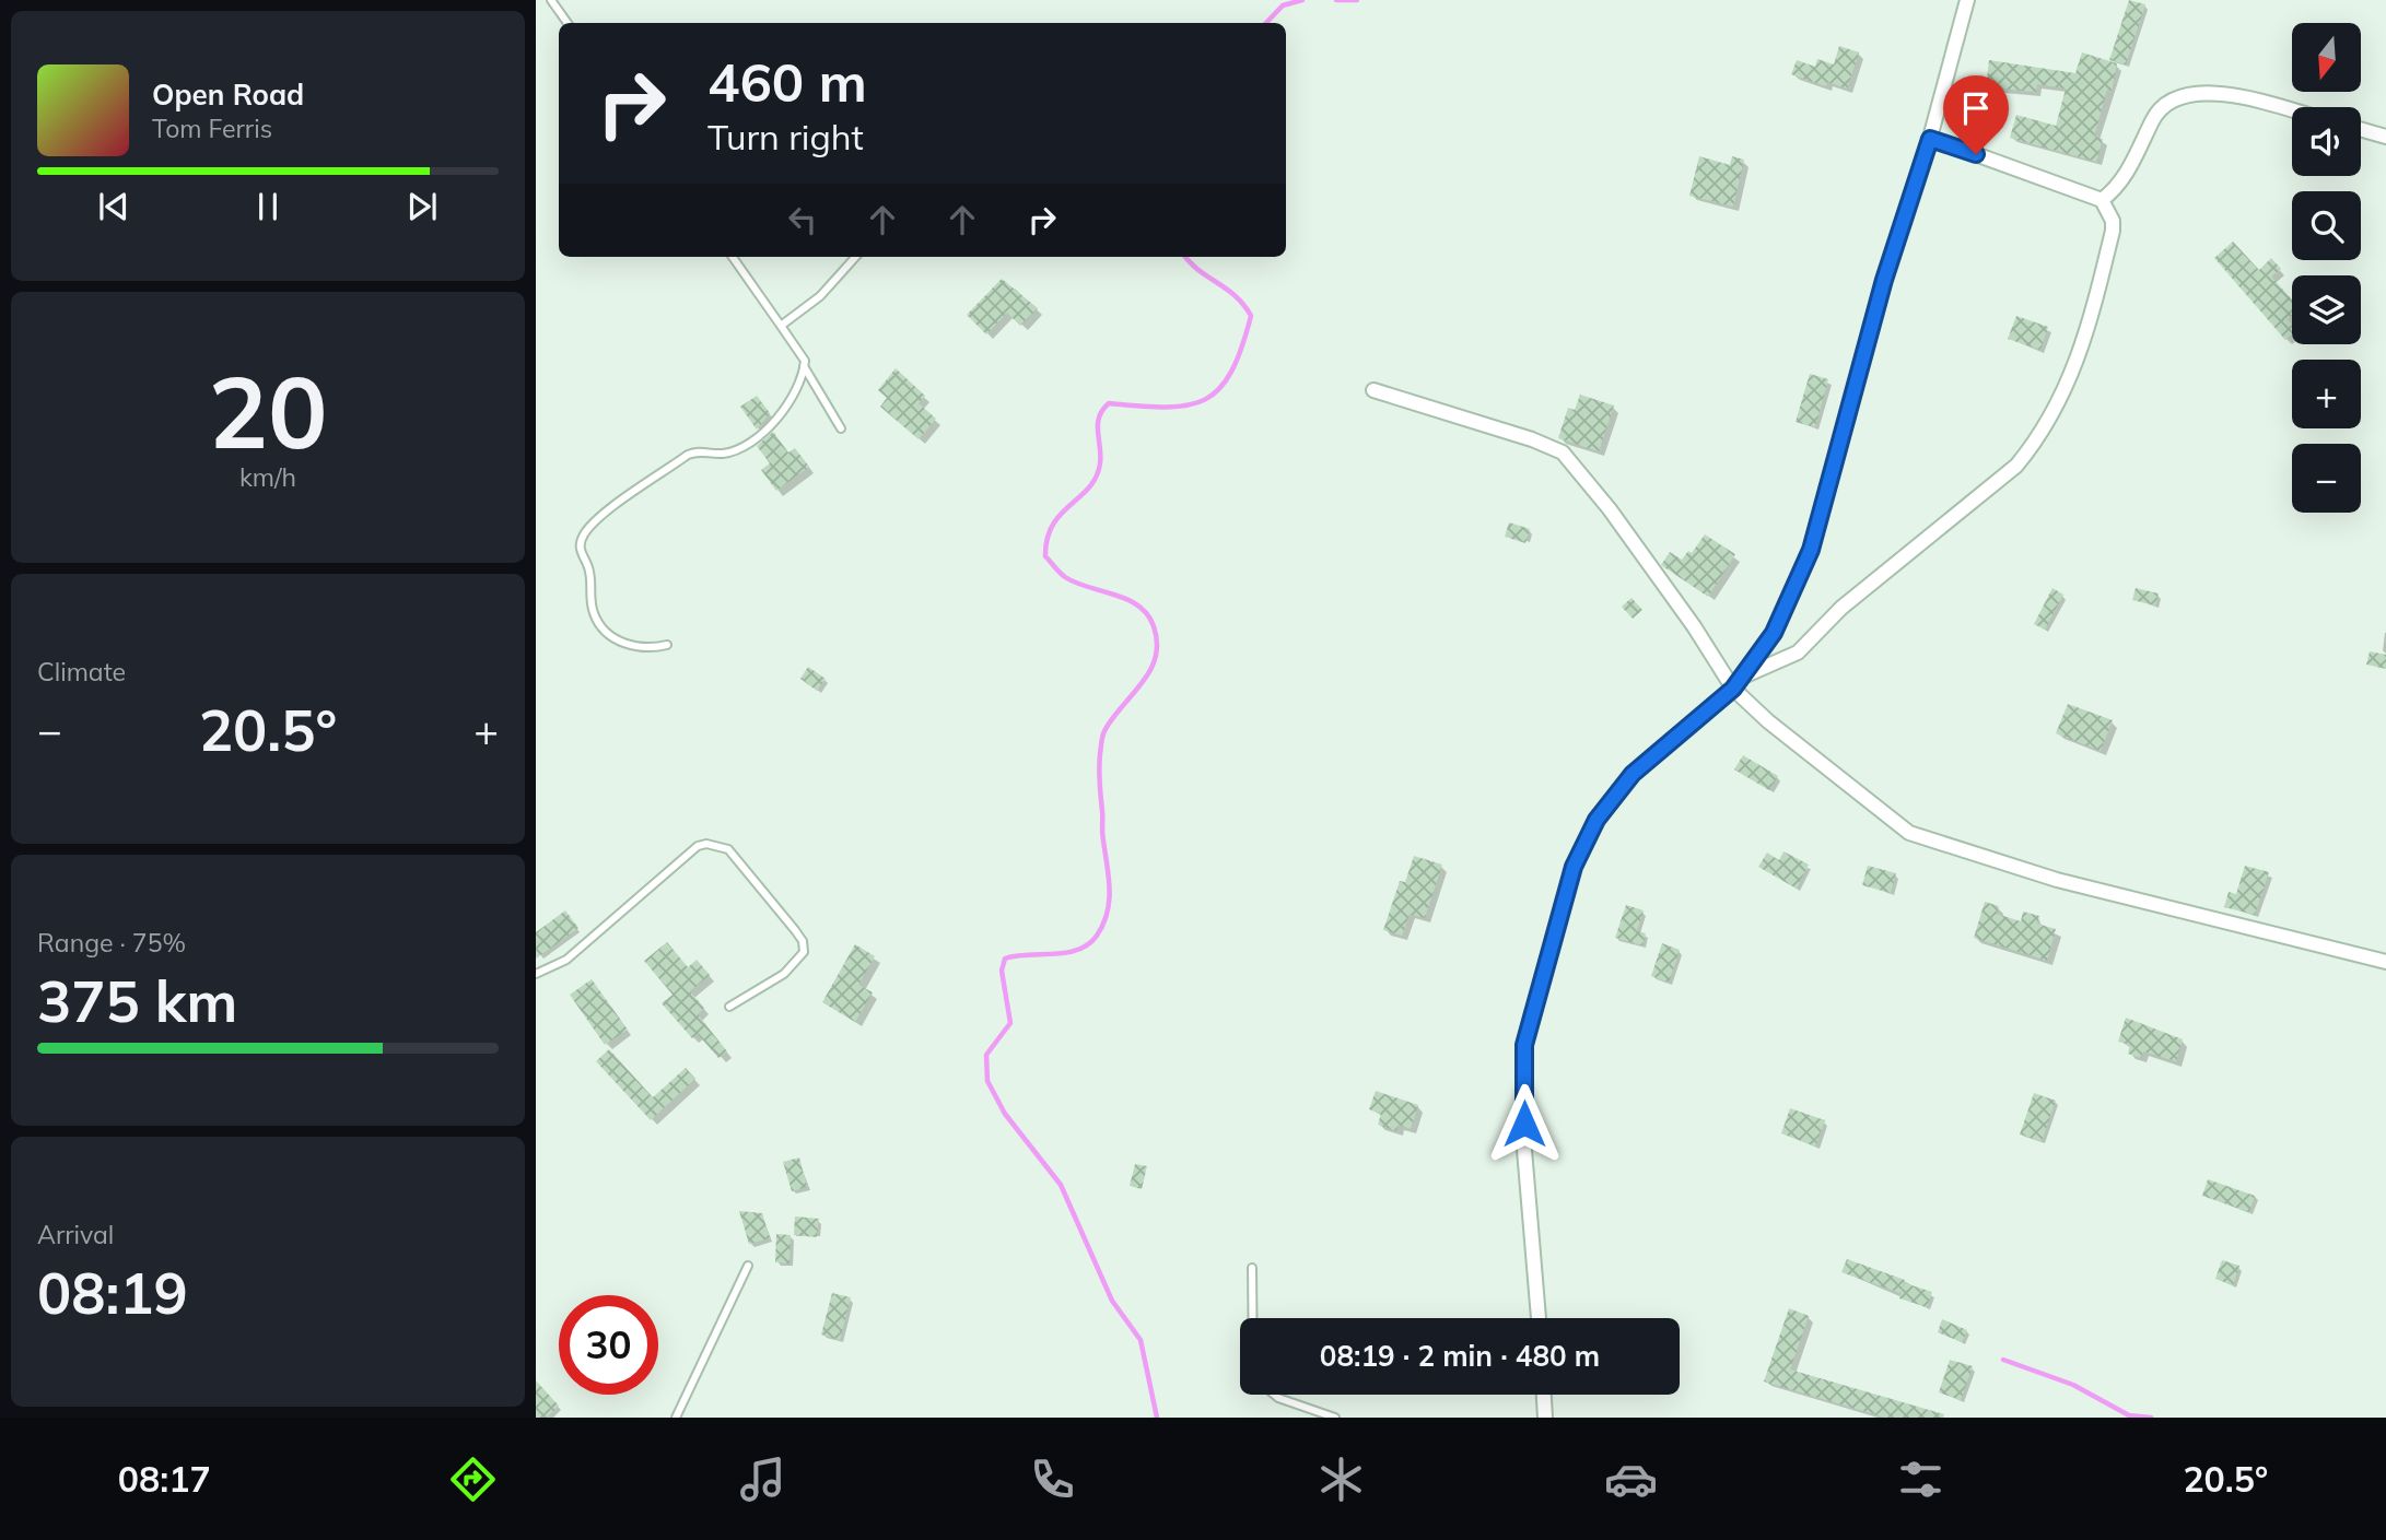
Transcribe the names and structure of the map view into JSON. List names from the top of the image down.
{
  "north": "bottom",
  "page": {
    "map_buttons": ["+", "−"],
    "turn": ["460 m", "Turn right"],
    "song": ["Open Road", "Tom Ferris"],
    "tile": [
      ["20", "km/h"],
      "Climate",
      ["Range · 75%", "375 km"],
      ["Arrival", "08:19"]
    ],
    "heat": ["−", "20.5°", "+"],
    "limit": "30",
    "trip": "08:19 · 2 min · 480 m",
    "tabs": ["08:17", "20.5°"]
  }
}
